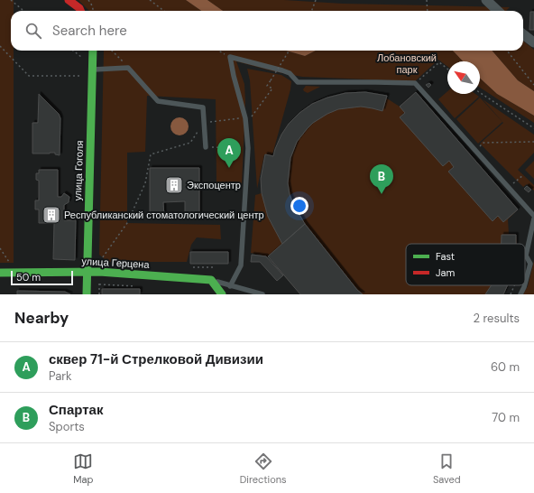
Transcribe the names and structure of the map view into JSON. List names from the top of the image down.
{
  "streets": {
    "main road": ["улица Гоголя", "улица Герцена"]
  },
  "crossings": [
    ["улица Гоголя", "улица Герцена"]
  ],
  "parks": ["Лобановский парк"],
  "places": {
    "building": ["Экспоцентр", "Республиканский стоматологический центр"]
  },
  "legend": ["Fast", "Jam"],
  "scale_bar": "50 m",
  "north": "top left",
  "page": {
    "search": "Search here",
    "pins": ["A", "B"],
    "scale": "50 m",
    "heading": ["Nearby", "2 results"],
    "list": [
      {
        "mark": "A",
        "name": "сквер 71-й Стрелковой Дивизии",
        "note": "Park",
        "value": "60 m"
      },
      {
        "mark": "B",
        "name": "Спартак",
        "note": "Sports",
        "value": "70 m"
      }
    ],
    "nav": ["Map", "Directions", "Saved"]
  }
}
